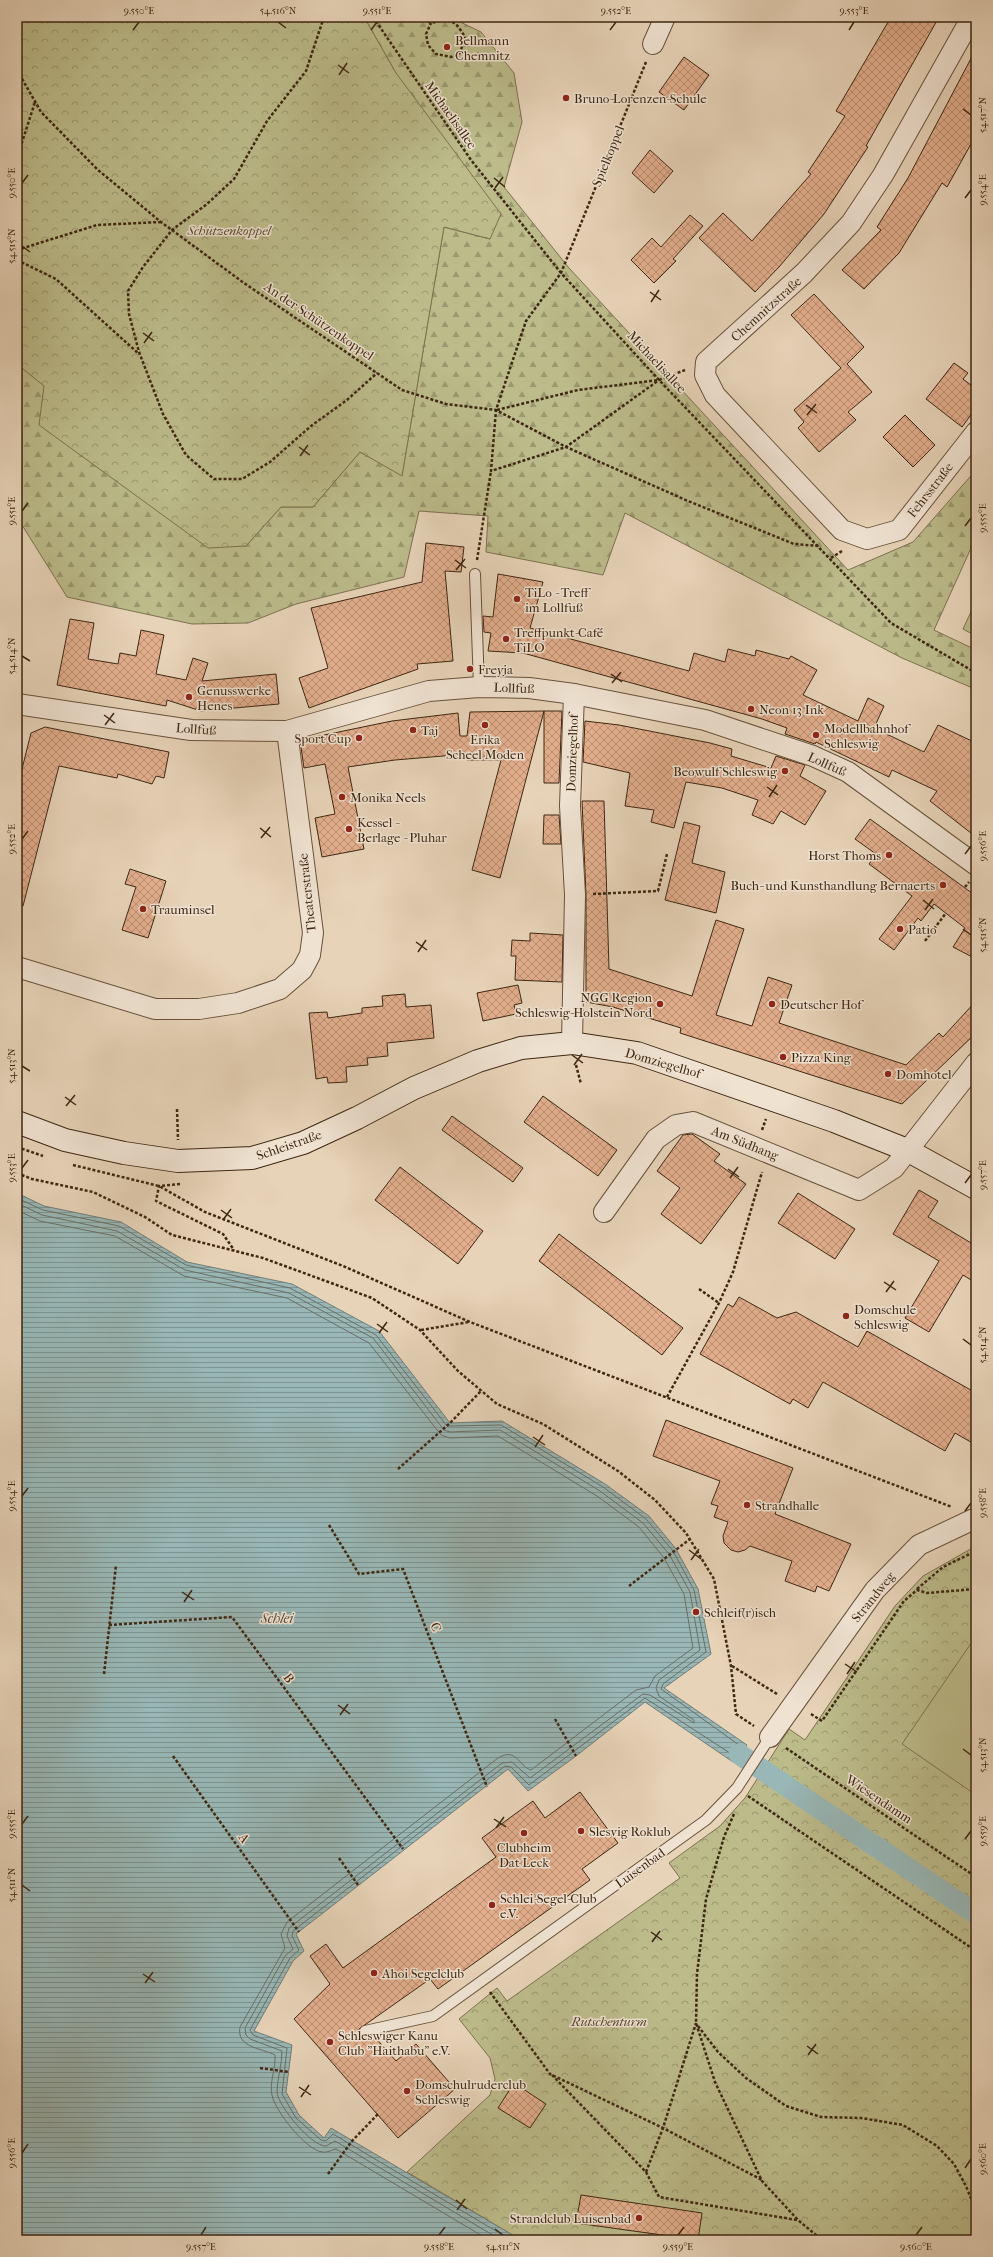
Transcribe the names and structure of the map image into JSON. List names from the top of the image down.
{
  "streets": {
    "street": [
      "Chemnitzstraße",
      "Fehrsstraße",
      "Lollfuß",
      "Domziegelhof",
      "Theaterstraße",
      "Am Südhang",
      "Schleistraße",
      "Strandweg",
      "Luisenbad"
    ],
    "path": [
      "Michaelisallee",
      "Spielkoppel",
      "An der Schützenkoppel",
      "C",
      "B",
      "Wiesendamm",
      "A"
    ]
  },
  "crossings": [
    ["Michaelisallee", "Spielkoppel"],
    ["Michaelisallee", "An der Schützenkoppel"],
    ["Spielkoppel", "An der Schützenkoppel"],
    ["Chemnitzstraße", "Fehrsstraße"],
    ["Lollfuß", "Domziegelhof"],
    ["Lollfuß", "Theaterstraße"],
    ["Domziegelhof", "Am Südhang"],
    ["Domziegelhof", "Schleistraße"],
    ["Strandweg", "Luisenbad"],
    ["Wiesendamm", "Luisenbad"]
  ],
  "water": ["Schlei"],
  "parks": ["Schützenkoppel", "Rutschenturm"],
  "places": [
    "Bellmann Chemnitz",
    "Bruno-Lorenzen-Schule",
    "TiLo - Treff im Lollfuß",
    "Treffpunkt-Café TiLO",
    "Freyja",
    "Genusswerke Henes",
    "Neon 13 Ink",
    "Erika Scheel Moden",
    "Taj",
    "Modellbahnhof Schleswig",
    "Sport Cup",
    "Beowulf Schleswig",
    "Monika Neels",
    "Kessel - Berlage - Pluhar",
    "Horst Thoms",
    "Buch- und Kunsthandlung Bernaerts",
    "Trauminsel",
    "Patio",
    "NGG Region Schleswig-Holstein Nord",
    "Deutscher Hof",
    "Pizza King",
    "Domhotel",
    "Domschule Schleswig",
    "Strandhalle",
    "Schleif(r)isch",
    "Slesvig Roklub",
    "Clubheim Dat Leck",
    "Schlei-Segel-Club e.V.",
    "Ahoi Segelclub",
    "Schleswiger Kanu Club \"Haithabu\" e.V.",
    "Domschulruderclub Schleswig",
    "Strandclub Luisenbad"
  ],
  "coordinates": [
    "9.550°E",
    "54.516°N",
    "9.551°E",
    "9.552°E",
    "9.553°E",
    "54.517°N",
    "9.554°E",
    "54.515°N",
    "9.555°E",
    "54.514°N",
    "9.556°E",
    "54.513°N",
    "9.557°E",
    "9.558°E",
    "9.559°E",
    "54.511°N",
    "9.560°E"
  ]
}
